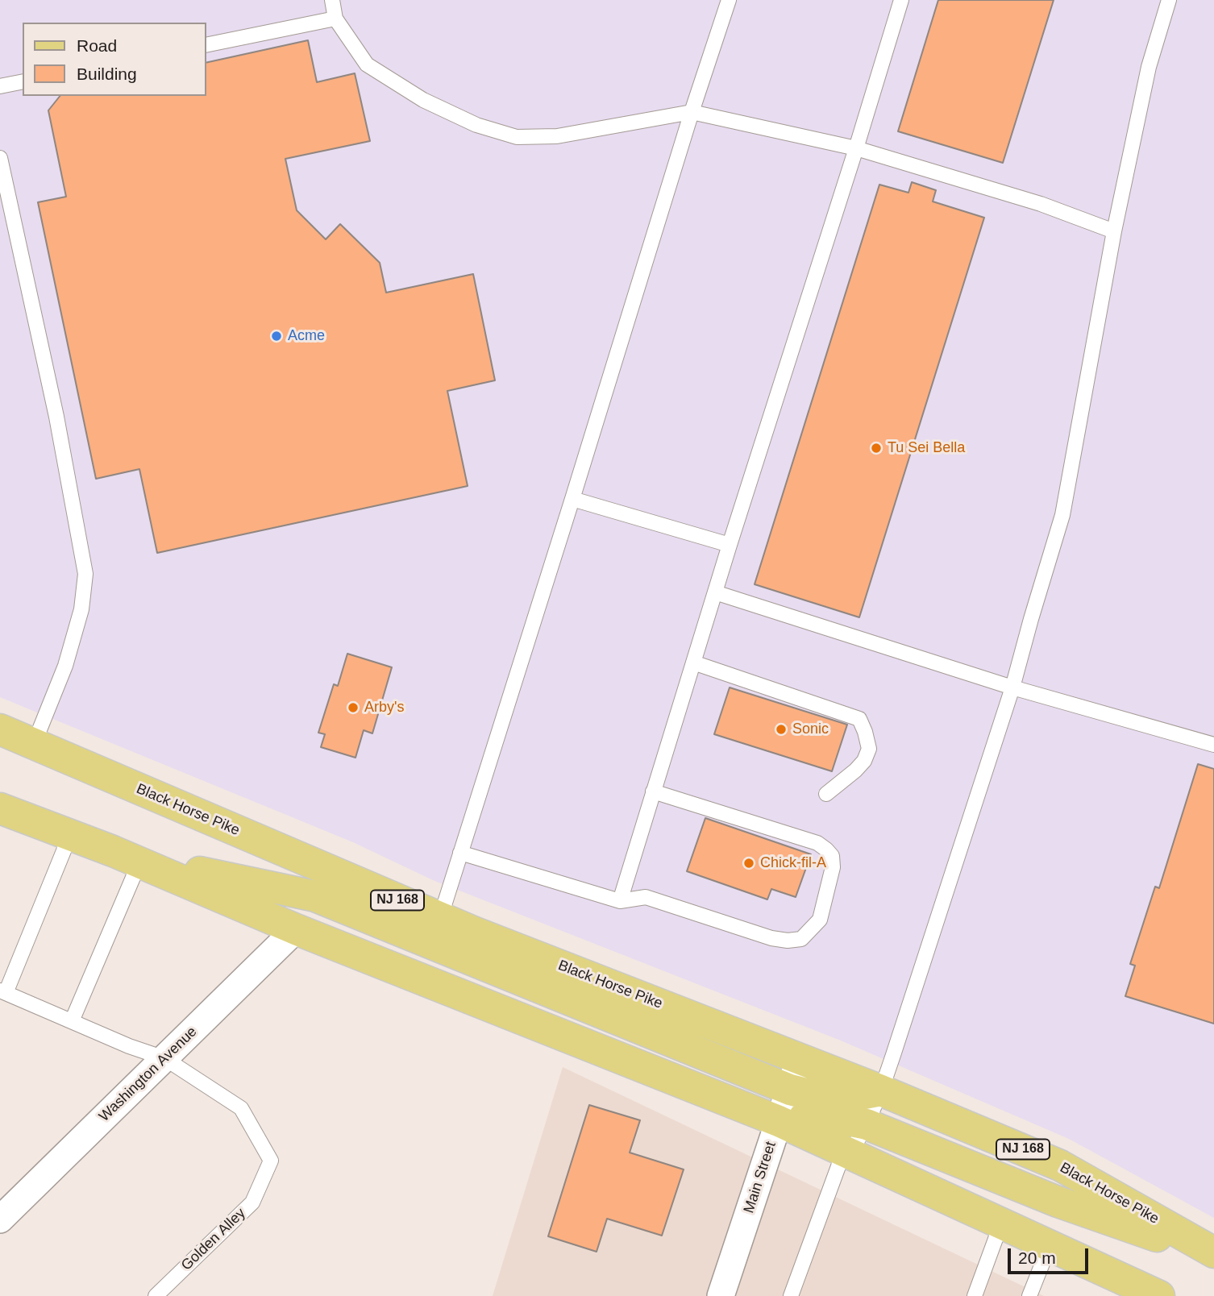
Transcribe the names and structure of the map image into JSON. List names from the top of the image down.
{
  "streets": {
    "main road": ["Black Horse Pike", "NJ 168"],
    "street": ["Washington Avenue", "Main Street"],
    "lane": ["Golden Alley"]
  },
  "crossings": [
    ["Black Horse Pike", "Main Street"],
    ["Washington Avenue", "Golden Alley"]
  ],
  "places": [
    "Acme",
    "Tu Sei Bella",
    "Arby's",
    "Sonic",
    "Chick-fil-A"
  ],
  "legend": ["Road", "Building"],
  "scale_bar": "20 m"
}
